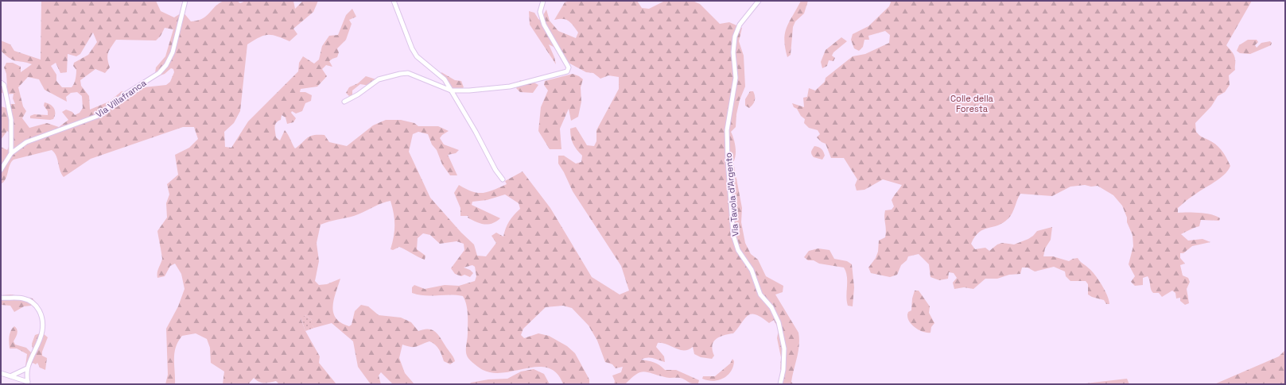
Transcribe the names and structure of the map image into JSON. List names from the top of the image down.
{
  "streets": {
    "street": ["Via Villafranca", "Via Tavola d'Argento"]
  },
  "parks": ["Colle della Foresta"]
}
